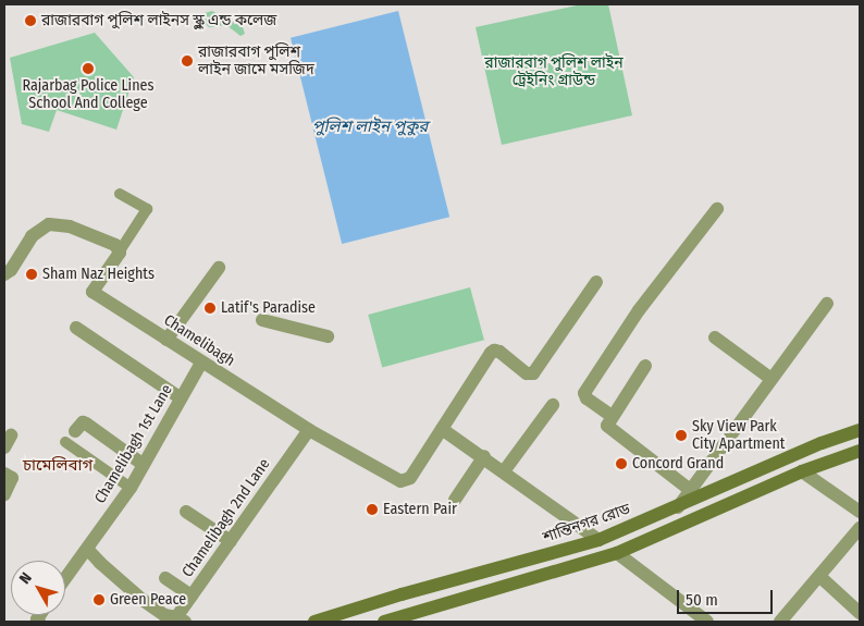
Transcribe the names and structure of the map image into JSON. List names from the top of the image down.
{
  "streets": {
    "main road": ["শান্তিনগর রোড"],
    "street": ["Chamelibagh", "Chamelibagh 1st Lane", "Chamelibagh 2nd Lane"]
  },
  "crossings": [
    ["Chamelibagh", "Chamelibagh 1st Lane"],
    ["Chamelibagh", "Chamelibagh 2nd Lane"]
  ],
  "districts": ["চামেলিবাগ"],
  "water": ["পুলিশ লাইন পুকুর"],
  "parks": ["রাজারবাগ পুলিশ লাইন ট্রেইনিং গ্রাউন্ড"],
  "places": [
    "রাজারবাগ পুলিশ লাইনস স্কুল এন্ড কলেজ",
    "রাজারবাগ পুলিশ লাইন জামে মসজিদ",
    "Rajarbag Police Lines School And College",
    "Sham Naz Heights",
    "Latif's Paradise",
    "Sky View Park City Apartment",
    "Concord Grand",
    "Eastern Pair",
    "Green Peace"
  ],
  "scale_bar": "50 m",
  "north": "top left"
}
